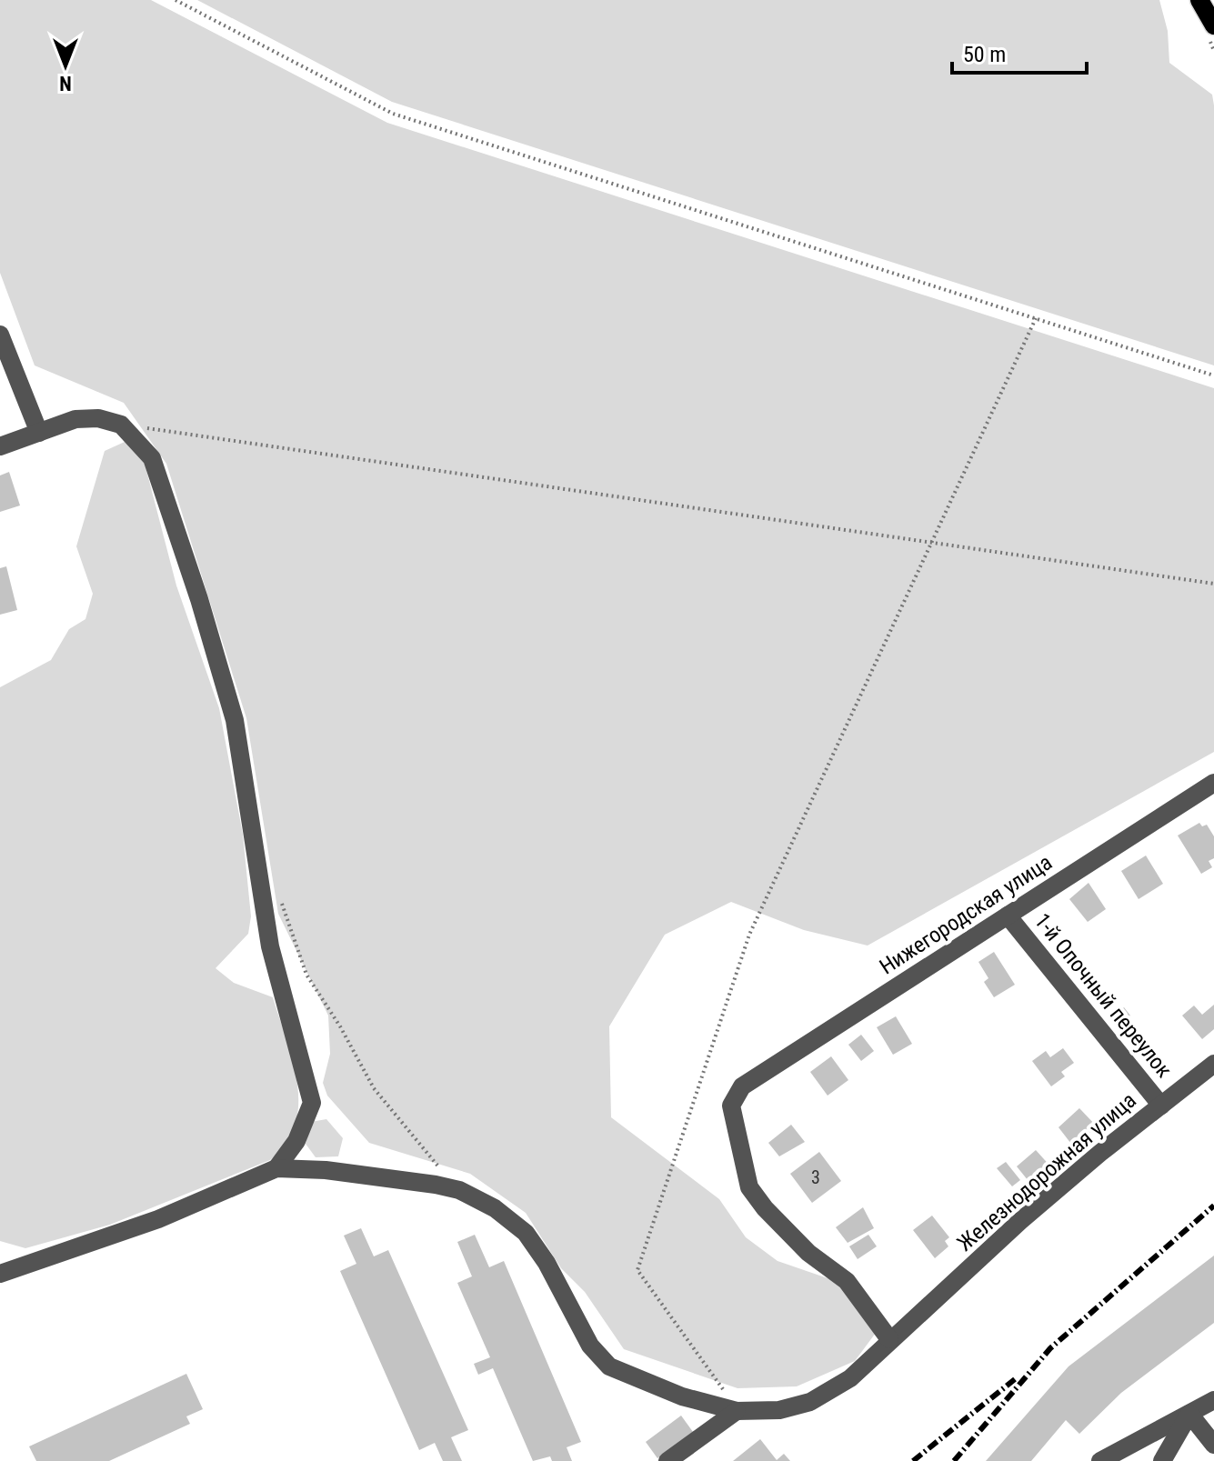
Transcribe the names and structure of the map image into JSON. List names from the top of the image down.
{
  "streets": {
    "street": ["Нижегородская улица", "1-й Опочный переулок", "Железнодорожная улица"]
  },
  "crossings": [
    ["Нижегородская улица", "1-й Опочный переулок"],
    ["Нижегородская улица", "Железнодорожная улица"],
    ["1-й Опочный переулок", "Железнодорожная улица"]
  ],
  "house_numbers": ["3"],
  "scale_bar": "50 m",
  "north": "bottom"
}
